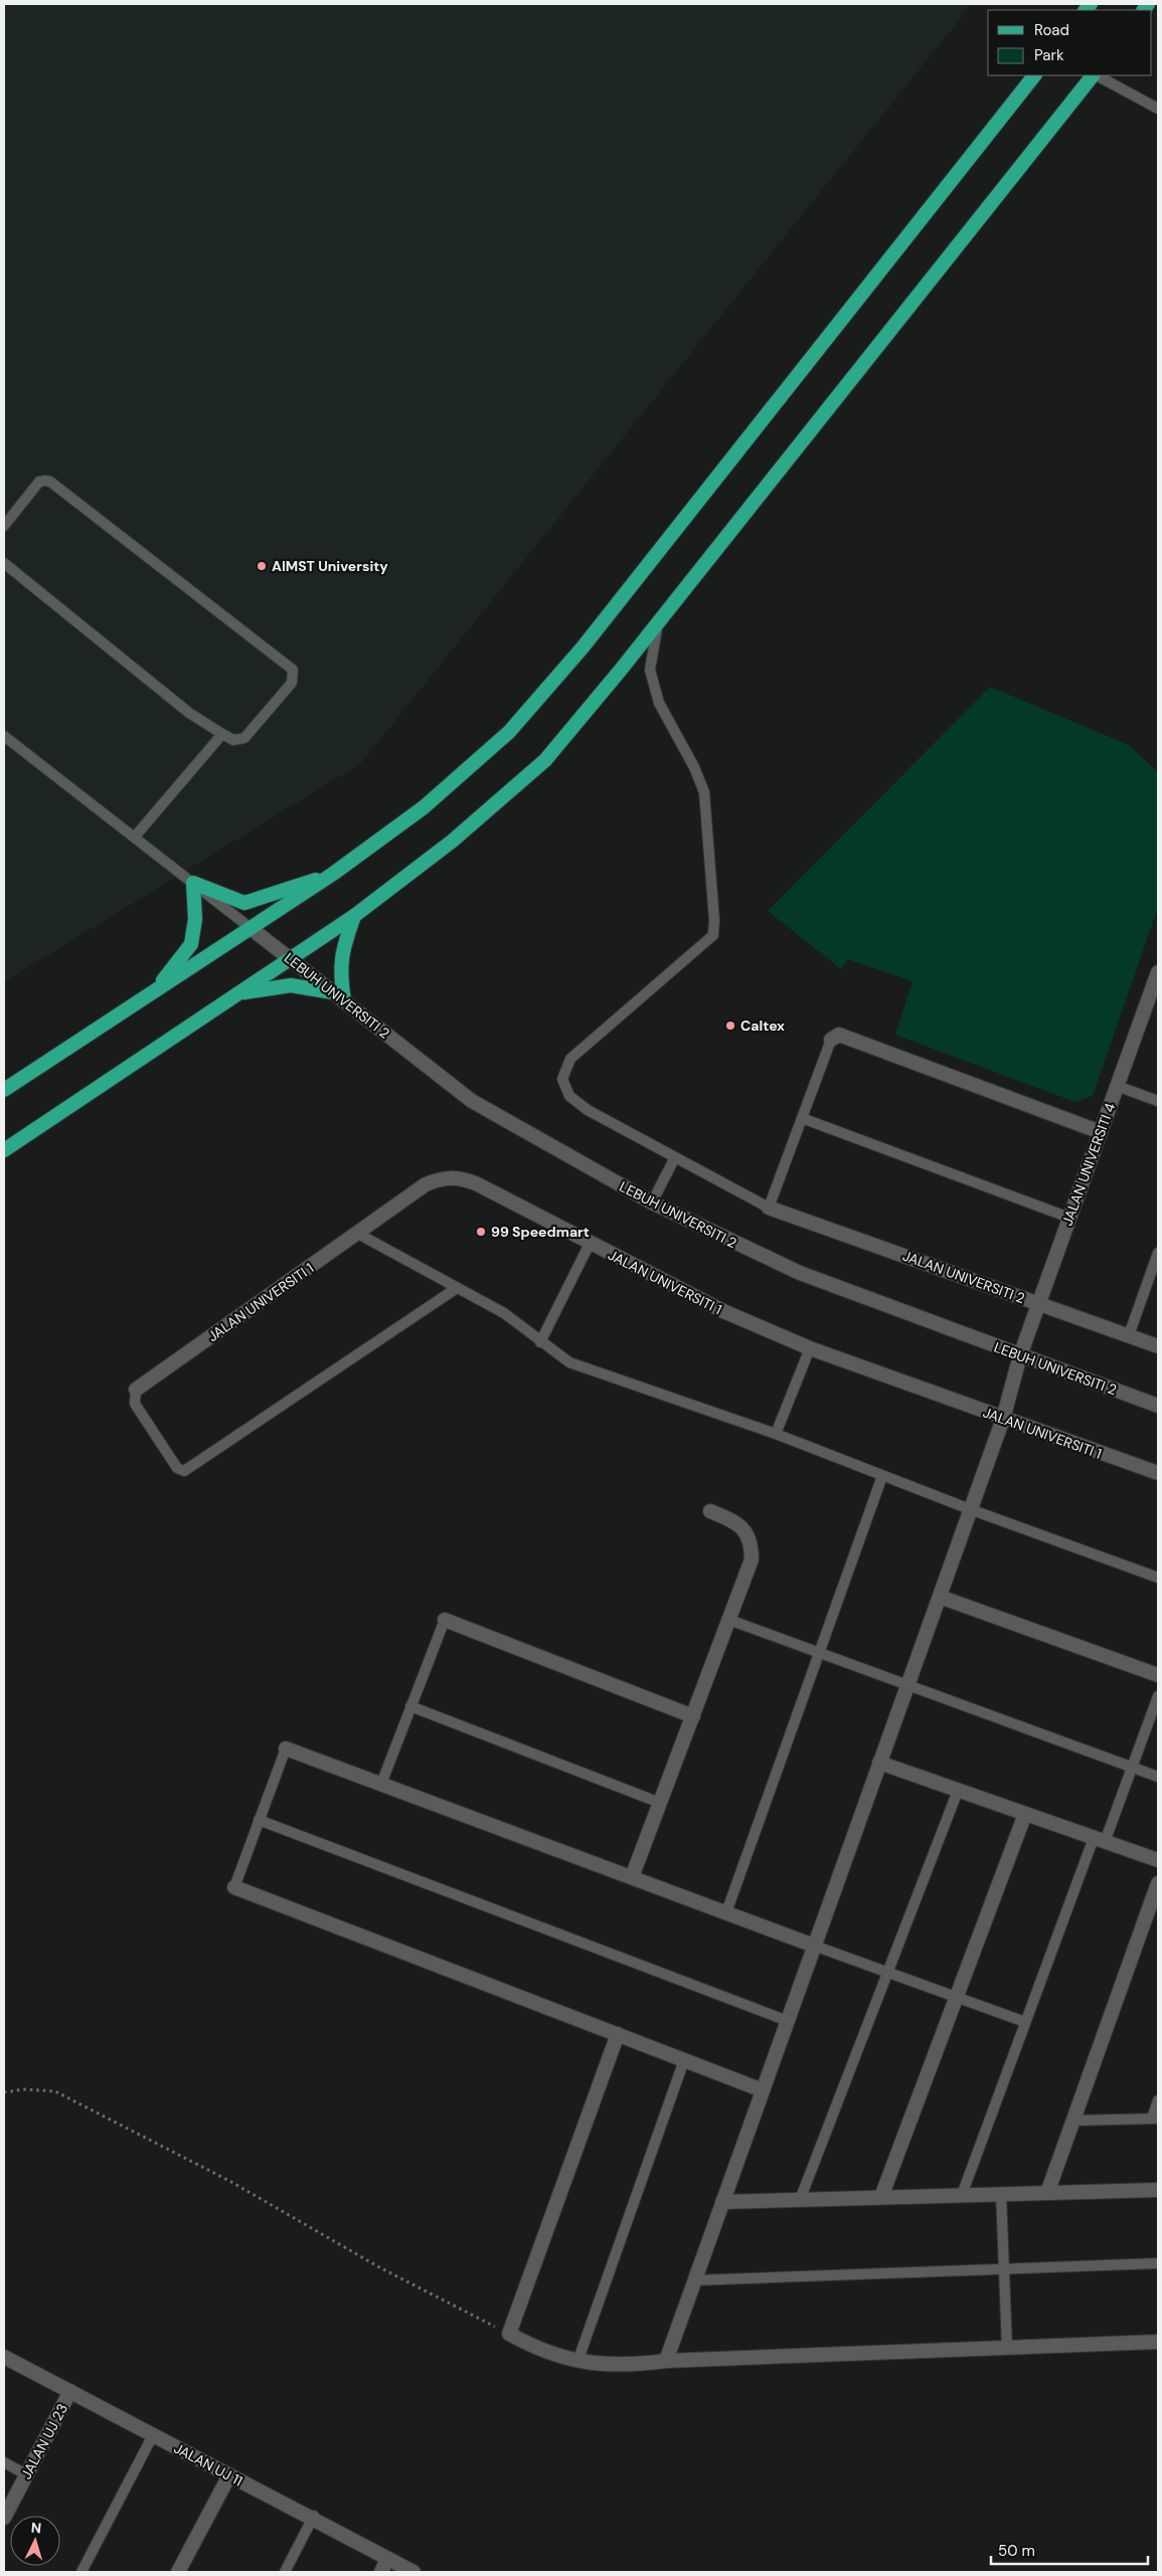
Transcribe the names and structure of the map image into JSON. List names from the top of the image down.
{
  "streets": {
    "street": [
      "LEBUH UNIVERSITI 2",
      "JALAN UNIVERSITI 4",
      "JALAN UNIVERSITI 2",
      "JALAN UNIVERSITI 1",
      "JALAN UJ 23",
      "JALAN UJ 11"
    ]
  },
  "crossings": [
    ["LEBUH UNIVERSITI 2", "JALAN UNIVERSITI 4"],
    ["JALAN UNIVERSITI 4", "JALAN UNIVERSITI 2"],
    ["JALAN UNIVERSITI 4", "JALAN UNIVERSITI 1"],
    ["JALAN UJ 23", "JALAN UJ 11"]
  ],
  "places": ["AIMST University", "Caltex", "99 Speedmart"],
  "legend": ["Road", "Park"],
  "scale_bar": "50 m",
  "north": "top"
}
